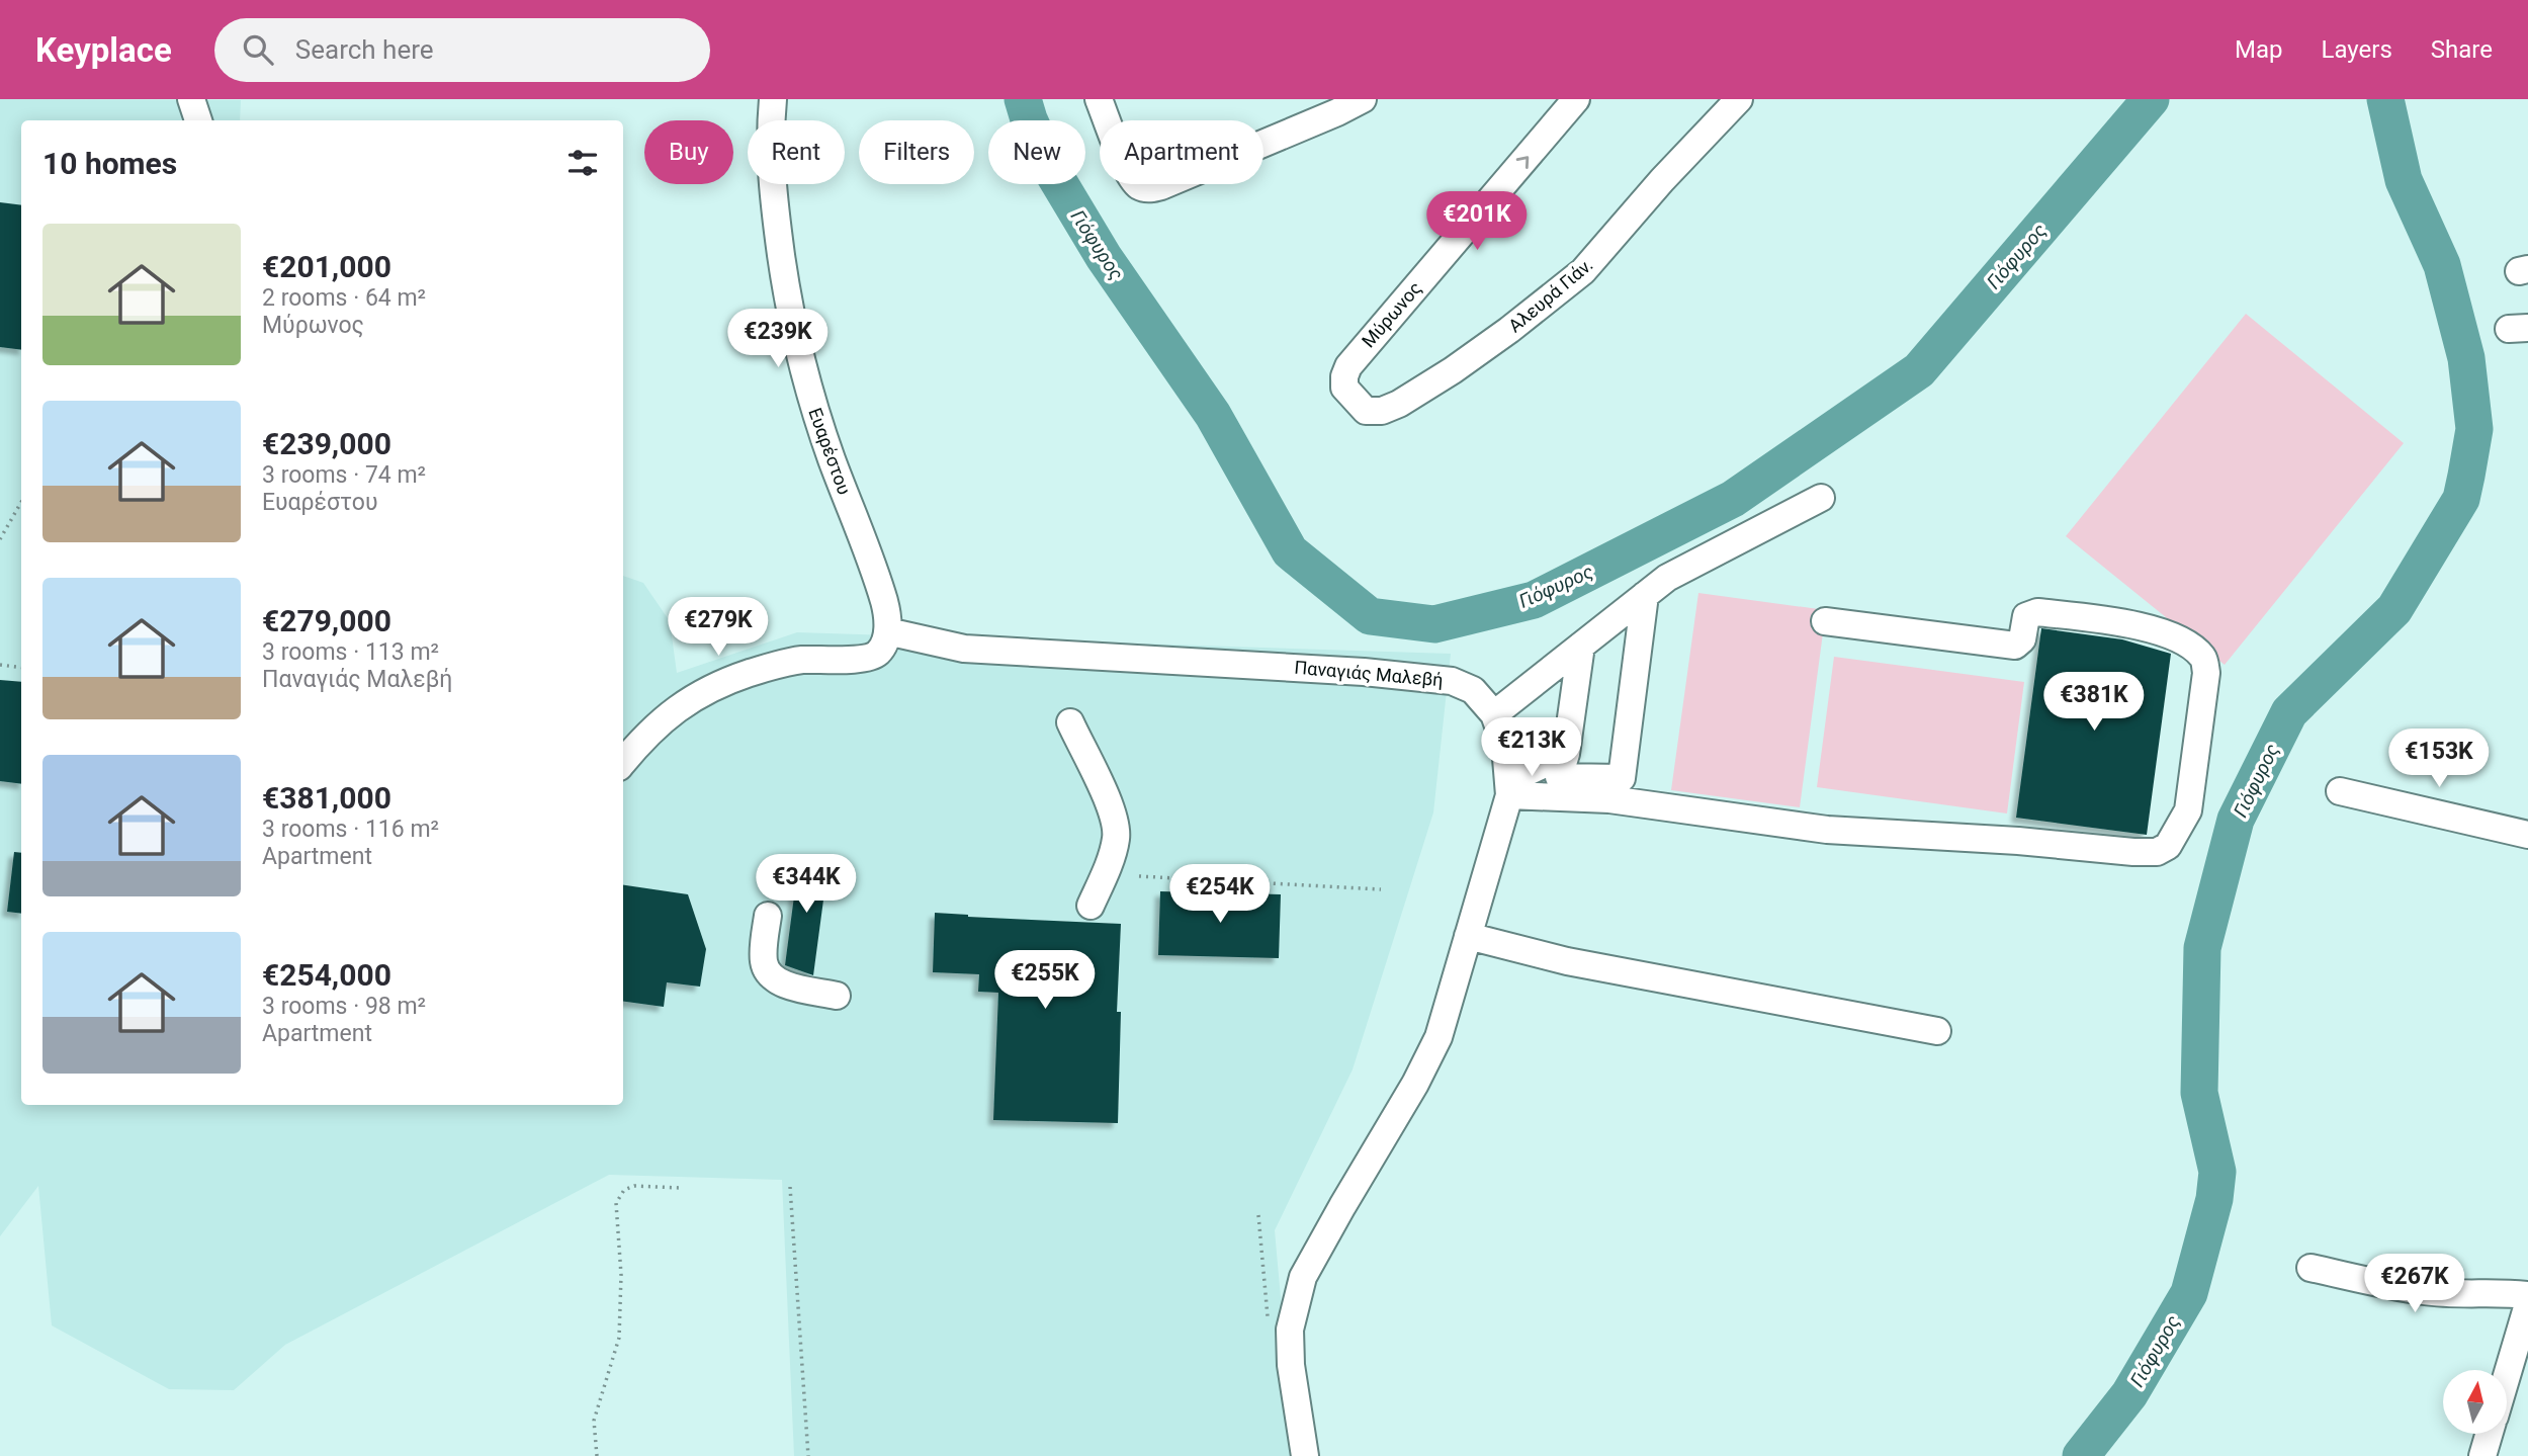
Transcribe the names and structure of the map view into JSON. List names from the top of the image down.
{
  "streets": {
    "street": [
      "Αλευρά Γιάν.",
      "Μύρωνος",
      "Ευαρέστου",
      "Παναγιάς Μαλεβή"
    ]
  },
  "crossings": [
    ["Αλευρά Γιάν.", "Μύρωνος"],
    ["Ευαρέστου", "Παναγιάς Μαλεβή"]
  ],
  "one_way": ["Μύρωνος"],
  "water": ["Γιόφυρος"],
  "north": "top",
  "page": {
    "header": "Keyplace",
    "search": "Search here",
    "nav": ["Map", "Layers", "Share"],
    "chip": [
      "Buy",
      "Rent",
      "Filters",
      "New",
      "Apartment"
    ],
    "heading": "10 homes",
    "price": [
      "€201K",
      "€239K",
      "€279K",
      "€381K",
      "€213K",
      "€153K",
      "€344K",
      "€254K",
      "€255K",
      "€267K"
    ],
    "list": [
      {
        "name": "€201,000",
        "note": "2 rooms · 64 m² · Μύρωνος"
      },
      {
        "name": "€239,000",
        "note": "3 rooms · 74 m² · Ευαρέστου"
      },
      {
        "name": "€279,000",
        "note": "3 rooms · 113 m² · Παναγιάς Μαλεβή"
      },
      {
        "name": "€381,000",
        "note": "3 rooms · 116 m² · Apartment"
      },
      {
        "name": "€254,000",
        "note": "3 rooms · 98 m² · Apartment"
      }
    ]
  }
}
